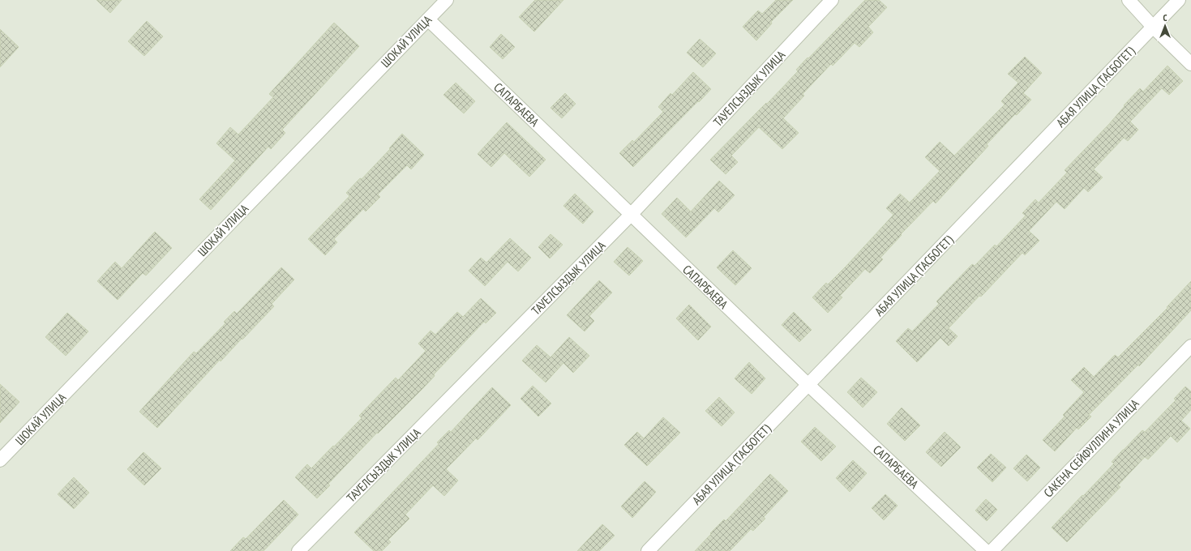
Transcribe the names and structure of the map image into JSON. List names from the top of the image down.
{
  "streets": {
    "street": [
      "ШОКАЙ УЛИЦА",
      "АБАЯ УЛИЦА (ТАСБОГЕТ)",
      "ТАУЕЛСЫЗДЫК УЛИЦА",
      "САПАРБАЕВА",
      "САКЕНА СЕЙФУЛЛИНА УЛИЦА"
    ]
  },
  "crossings": [
    ["ШОКАЙ УЛИЦА", "САПАРБАЕВА"],
    ["АБАЯ УЛИЦА (ТАСБОГЕТ)", "САПАРБАЕВА"],
    ["ТАУЕЛСЫЗДЫК УЛИЦА", "САПАРБАЕВА"]
  ],
  "north": "top"
}
